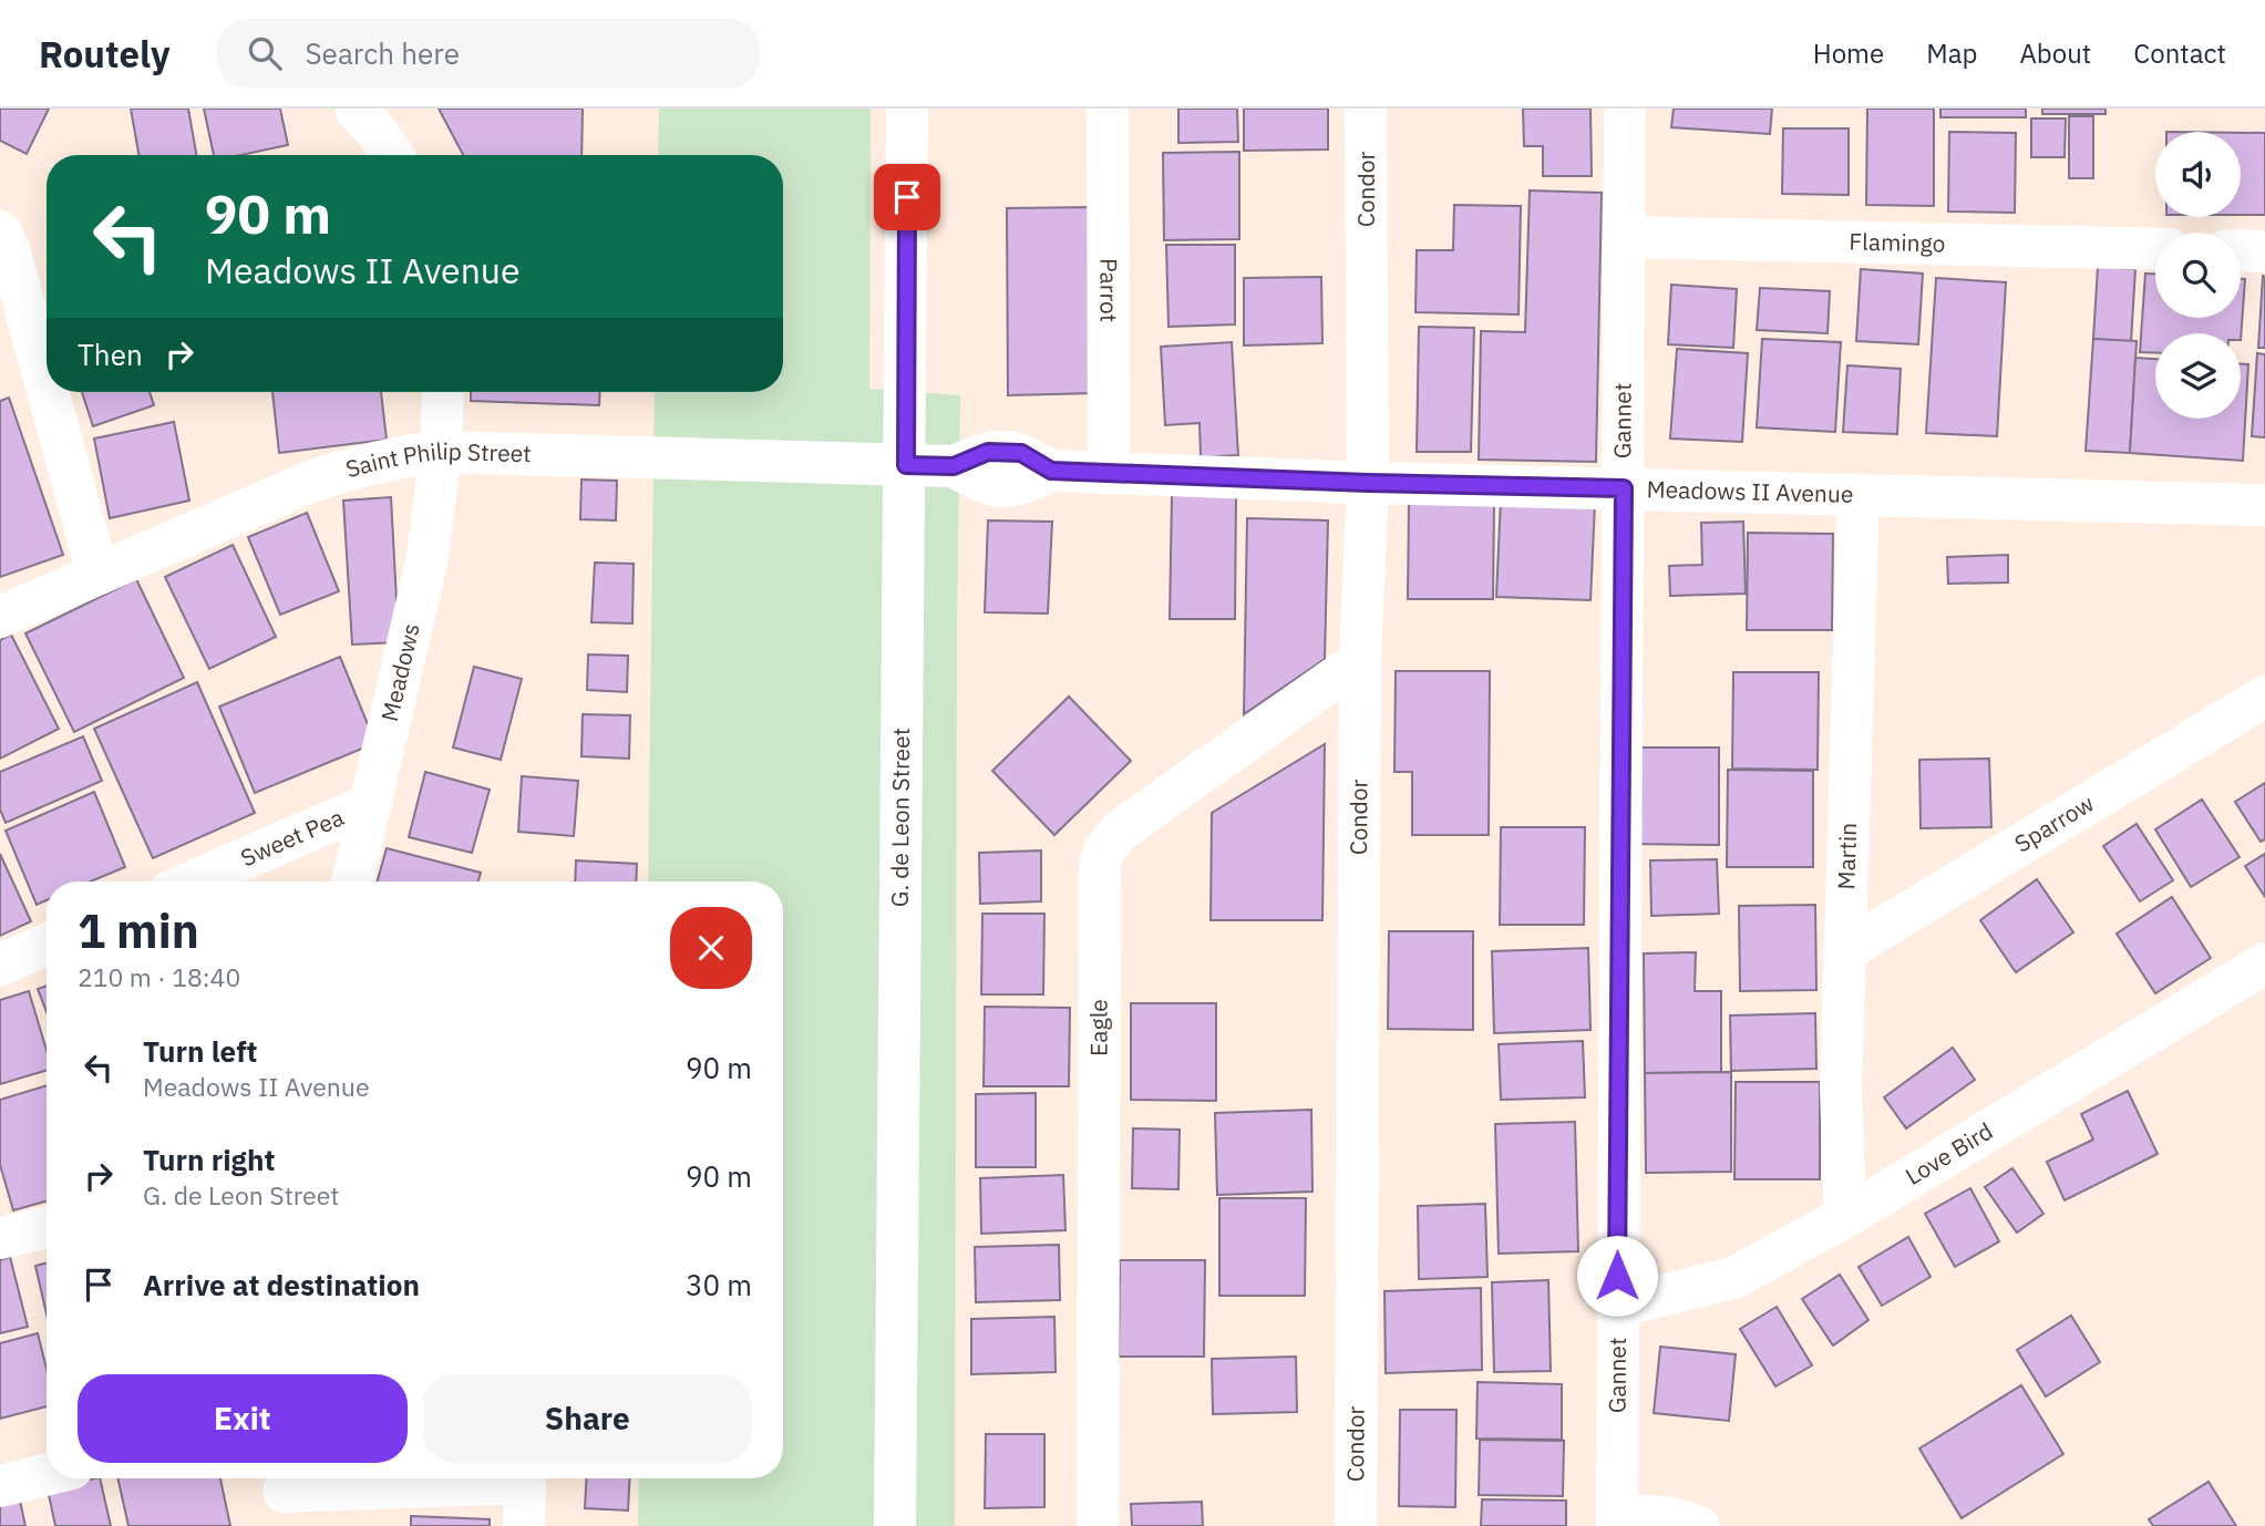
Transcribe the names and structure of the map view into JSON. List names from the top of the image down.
{
  "streets": {
    "street": [
      "Condor",
      "Flamingo",
      "Parrot",
      "Gannet",
      "Saint Philip Street",
      "Meadows II Avenue",
      "Meadows",
      "G. de Leon Street",
      "Sparrow",
      "Sweet Pea",
      "Martin",
      "Eagle",
      "Love Bird"
    ]
  },
  "crossings": [
    ["Condor", "Meadows II Avenue"],
    ["Condor", "Eagle"],
    ["Flamingo", "Gannet"],
    ["Parrot", "Meadows II Avenue"],
    ["Gannet", "Meadows II Avenue"],
    ["Gannet", "Love Bird"],
    ["Saint Philip Street", "Meadows II Avenue"],
    ["Saint Philip Street", "Meadows"],
    ["Saint Philip Street", "G. de Leon Street"],
    ["Meadows II Avenue", "G. de Leon Street"],
    ["Meadows II Avenue", "Martin"],
    ["Meadows", "Sweet Pea"],
    ["Sparrow", "Martin"],
    ["Martin", "Love Bird"]
  ],
  "page": {
    "header": "Routely",
    "search": "Search here",
    "nav": [
      "Home",
      "Map",
      "About",
      "Contact"
    ],
    "turn": ["90 m", "Meadows II Avenue"],
    "then": "Then",
    "heading": ["1 min", "210 m · 18:40"],
    "list": [
      {
        "name": "Turn left",
        "note": "Meadows II Avenue",
        "value": "90 m"
      },
      {
        "name": "Turn right",
        "note": "G. de Leon Street",
        "value": "90 m"
      },
      {
        "name": "Arrive at destination",
        "value": "30 m"
      }
    ],
    "buttons": ["Exit", "Share"]
  }
}
